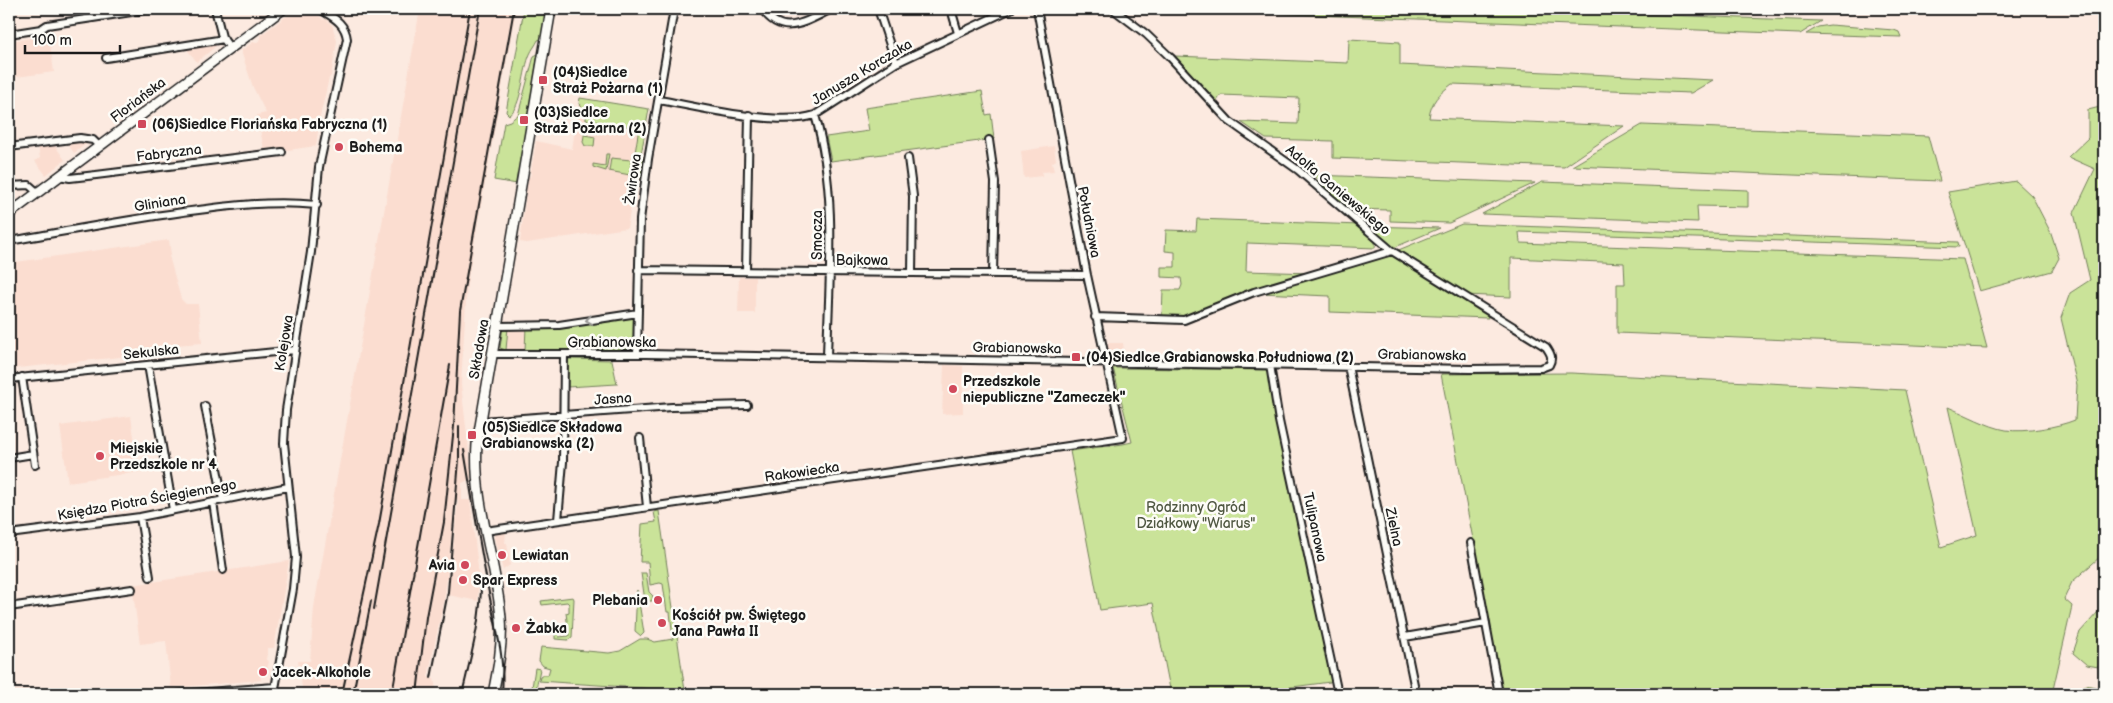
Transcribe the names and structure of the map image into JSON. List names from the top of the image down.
{
  "streets": {
    "main road": ["Floriańska", "Składowa"],
    "street": [
      "Janusza Korczaka",
      "Fabryczna",
      "Żwirowa",
      "Adolfa Ganiewskiego",
      "Gliniana",
      "Południowa",
      "Smocza",
      "Bajkowa",
      "Grabianowska",
      "Kolejowa",
      "Sekulska",
      "Jasna",
      "Rakowiecka",
      "Księdza Piotra Ściegiennego",
      "Tulipanowa",
      "Zielna"
    ]
  },
  "crossings": [
    ["Janusza Korczaka", "Żwirowa"],
    ["Janusza Korczaka", "Smocza"],
    ["Floriańska", "Fabryczna"],
    ["Żwirowa", "Bajkowa"],
    ["Żwirowa", "Grabianowska"],
    ["Adolfa Ganiewskiego", "Grabianowska"],
    ["Gliniana", "Kolejowa"],
    ["Południowa", "Bajkowa"],
    ["Południowa", "Grabianowska"],
    ["Południowa", "Rakowiecka"],
    ["Smocza", "Bajkowa"],
    ["Smocza", "Grabianowska"],
    ["Grabianowska", "Składowa"],
    ["Grabianowska", "Tulipanowa"],
    ["Grabianowska", "Zielna"],
    ["Kolejowa", "Sekulska"],
    ["Kolejowa", "Księdza Piotra Ściegiennego"],
    ["Składowa", "Jasna"],
    ["Składowa", "Rakowiecka"]
  ],
  "parks": ["Rodzinny Ogród Działkowy \"Wiarus\""],
  "places": {
    "transit": [
      "(04)Siedlce Straż Pożarna (1)",
      "(03)Siedlce Straż Pożarna (2)",
      "(06)Siedlce Floriańska Fabryczna (1)",
      "(04)Siedlce Grabianowska Południowa (2)",
      "(05)Siedlce Składowa Grabianowska (2)"
    ],
    "other": [
      "Bohema",
      "Przedszkole niepubliczne \"Zameczek\"",
      "Miejskie Przedszkole nr 4",
      "Lewiatan",
      "Avia",
      "Spar Express",
      "Plebania",
      "Kościół pw. Świętego Jana Pawła II",
      "Żabka",
      "Jacek-Alkohole"
    ]
  },
  "scale_bar": "100 m"
}
